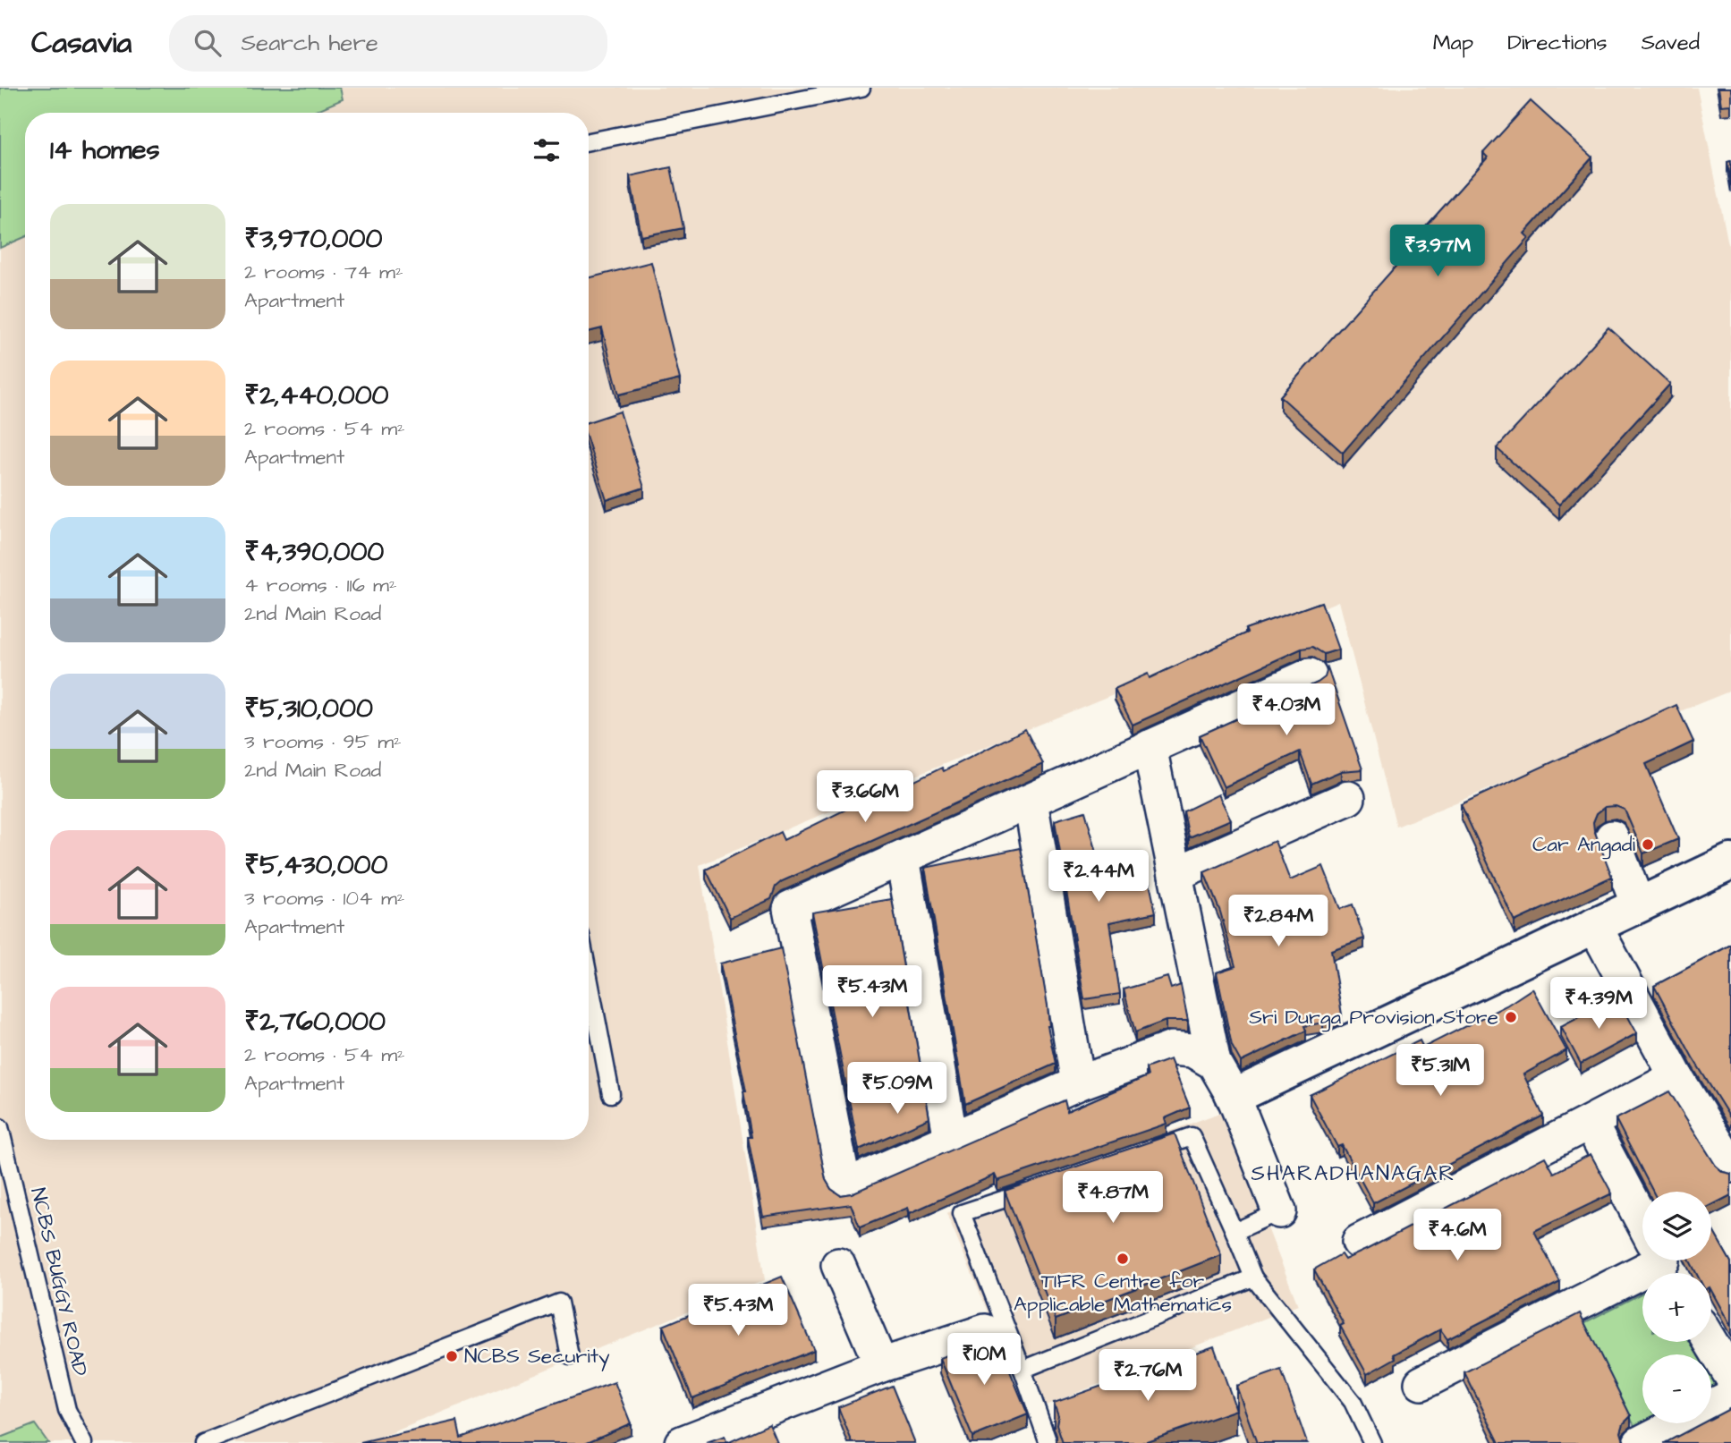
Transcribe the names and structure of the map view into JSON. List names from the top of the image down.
{
  "streets": {
    "lane": ["NCBS BUGGY ROAD"]
  },
  "districts": ["SHARADHANAGAR"],
  "places": [
    "Car Angadi",
    "Sri Durga Provision Store",
    "TIFR Centre for Applicable Mathematics",
    "NCBS Security"
  ],
  "page": {
    "header": "Casavia",
    "search": "Search here",
    "nav": ["Map", "Directions", "Saved"],
    "heading": "14 homes",
    "list": [
      {
        "name": "₹3,970,000",
        "note": "2 rooms · 74 m² · Apartment"
      },
      {
        "name": "₹2,440,000",
        "note": "2 rooms · 54 m² · Apartment"
      },
      {
        "name": "₹4,390,000",
        "note": "4 rooms · 116 m² · 2nd Main Road"
      },
      {
        "name": "₹5,310,000",
        "note": "3 rooms · 95 m² · 2nd Main Road"
      },
      {
        "name": "₹5,430,000",
        "note": "3 rooms · 104 m² · Apartment"
      },
      {
        "name": "₹2,760,000",
        "note": "2 rooms · 54 m² · Apartment"
      }
    ],
    "price": [
      "₹3.97M",
      "₹4.03M",
      "₹3.66M",
      "₹2.44M",
      "₹2.84M",
      "₹5.43M",
      "₹4.39M",
      "₹5.31M",
      "₹5.09M",
      "₹4.87M",
      "₹4.6M",
      "₹5.43M",
      "₹10M",
      "₹2.76M"
    ],
    "map_buttons": ["+", "−"]
  }
}
